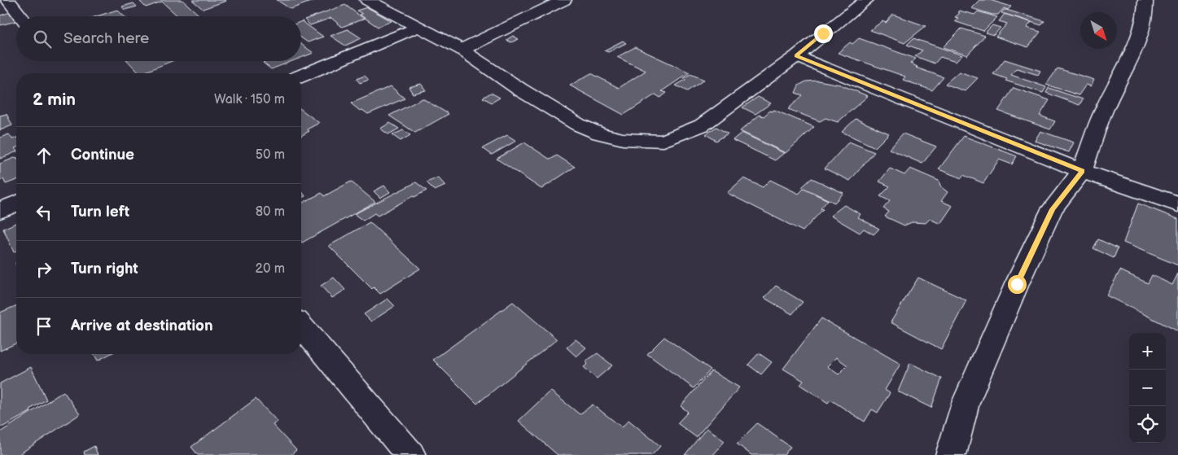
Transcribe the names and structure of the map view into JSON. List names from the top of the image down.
{
  "north": "bottom right",
  "page": {
    "search": "Search here",
    "heading": ["2 min", "Walk · 150 m"],
    "list": [
      ["Continue", "50 m"],
      ["Turn left", "80 m"],
      ["Turn right", "20 m"],
      "Arrive at destination"
    ],
    "map_buttons": ["+", "−"]
  }
}
